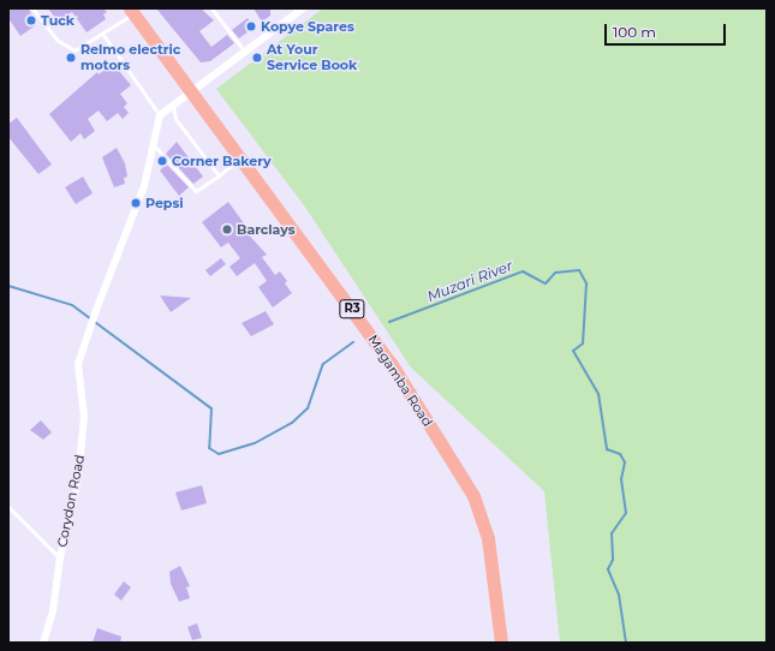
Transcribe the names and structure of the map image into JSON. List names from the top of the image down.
{
  "streets": {
    "highway": ["R3", "Magamba Road"],
    "street": ["Corydon Road"]
  },
  "water": ["Muzari River"],
  "places": [
    "Tuck",
    "Kopye Spares",
    "Relmo electric motors",
    "At Your Service Book",
    "Corner Bakery",
    "Pepsi",
    "Barclays"
  ],
  "scale_bar": "100 m"
}
